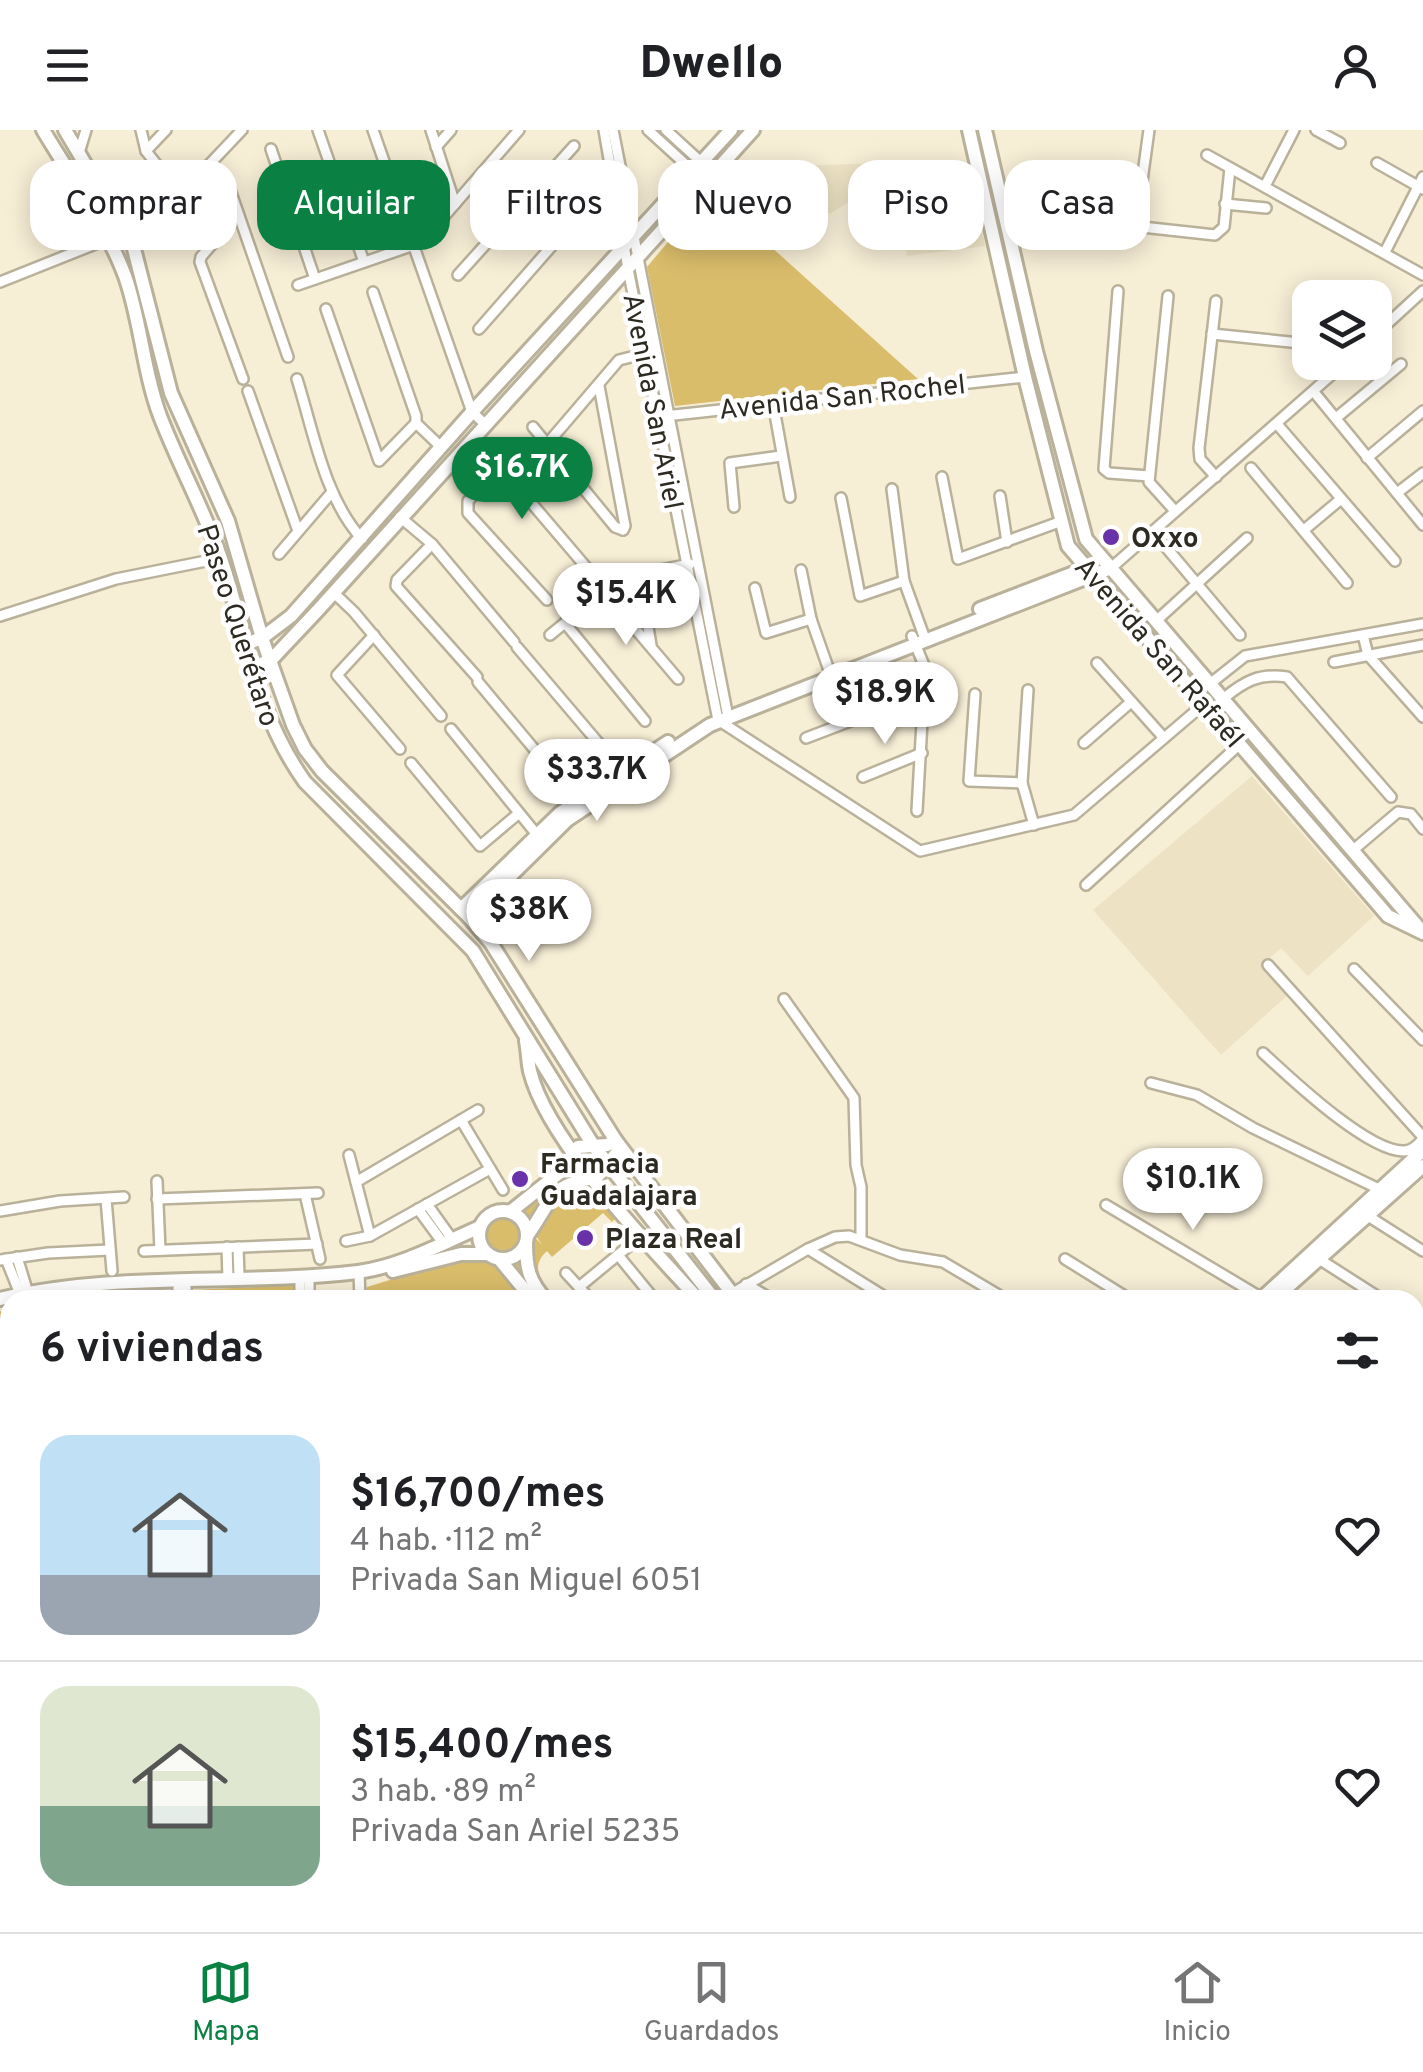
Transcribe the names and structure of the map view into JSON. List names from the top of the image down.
{
  "streets": {
    "main road": ["Paseo Querétaro", "Avenida San Rafaél"],
    "street": ["Avenida San Rochel", "Avenida San Ariel"]
  },
  "crossings": [
    ["Avenida San Rochel", "Avenida San Ariel"],
    ["Avenida San Rochel", "Avenida San Rafaél"]
  ],
  "places": ["Oxxo", "Farmacia Guadalajara", "Plaza Real"],
  "page": {
    "header": "Dwello",
    "chip": [
      "Comprar",
      "Alquilar",
      "Filtros",
      "Nuevo",
      "Piso",
      "Casa"
    ],
    "price": [
      "$16.7K",
      "$15.4K",
      "$18.9K",
      "$33.7K",
      "$38K",
      "$10.1K"
    ],
    "heading": "6 viviendas",
    "list": [
      {
        "name": "$16,700/mes",
        "note": "4 hab. · 112 m² · Privada San Miguel 6051"
      },
      {
        "name": "$15,400/mes",
        "note": "3 hab. · 89 m² · Privada San Ariel 5235"
      }
    ],
    "tabs": ["Mapa", "Guardados", "Inicio"]
  }
}
